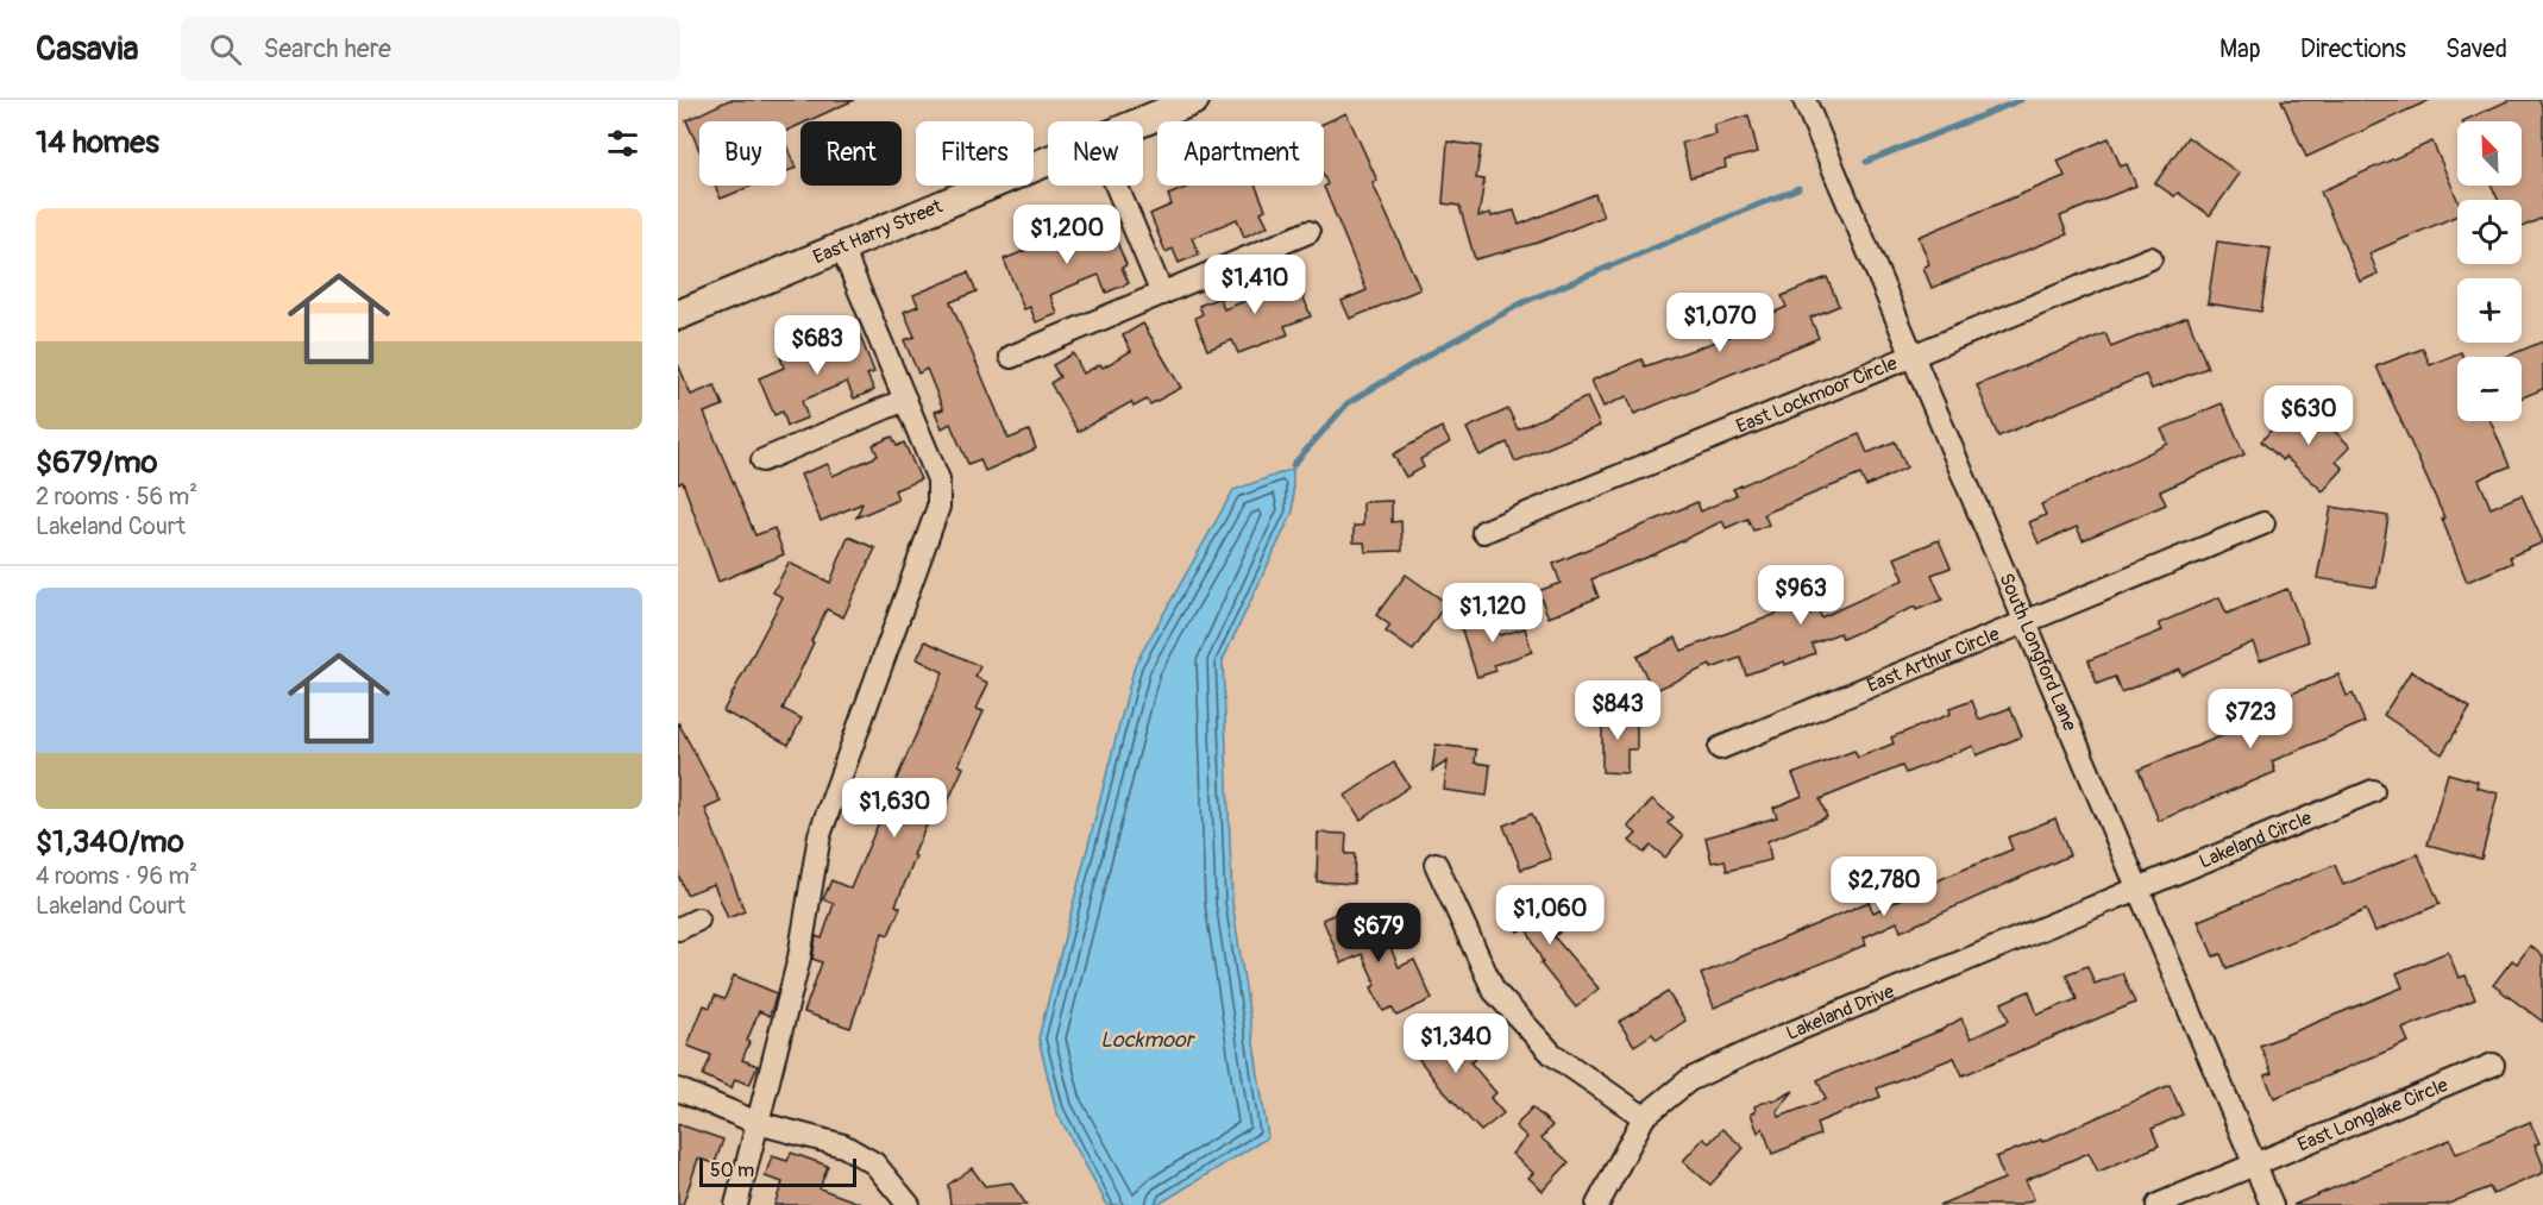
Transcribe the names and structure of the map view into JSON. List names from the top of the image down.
{
  "streets": {
    "main road": ["East Harry Street"],
    "street": [
      "East Lockmoor Circle",
      "South Longford Lane",
      "East Arthur Circle",
      "Lakeland Circle",
      "Lakeland Drive",
      "East Longlake Circle"
    ]
  },
  "crossings": [
    ["East Lockmoor Circle", "South Longford Lane"],
    ["South Longford Lane", "East Arthur Circle"],
    ["South Longford Lane", "Lakeland Circle"],
    ["South Longford Lane", "Lakeland Drive"],
    ["South Longford Lane", "East Longlake Circle"],
    ["Lakeland Circle", "Lakeland Drive"]
  ],
  "water": ["Lockmoor"],
  "scale_bar": "50 m",
  "north": "top left",
  "page": {
    "header": "Casavia",
    "search": "Search here",
    "nav": ["Map", "Directions", "Saved"],
    "heading": "14 homes",
    "map_buttons": ["+", "−"],
    "chip": [
      "Buy",
      "Rent",
      "Filters",
      "New",
      "Apartment"
    ],
    "list": [
      {
        "name": "$679/mo",
        "note": "2 rooms · 56 m² · Lakeland Court"
      },
      {
        "name": "$1,340/mo",
        "note": "4 rooms · 96 m² · Lakeland Court"
      }
    ],
    "price": [
      "$1,200",
      "$1,410",
      "$1,070",
      "$683",
      "$630",
      "$963",
      "$1,120",
      "$843",
      "$723",
      "$1,630",
      "$2,780",
      "$1,060",
      "$679",
      "$1,340"
    ],
    "scale": "50 m"
  }
}
